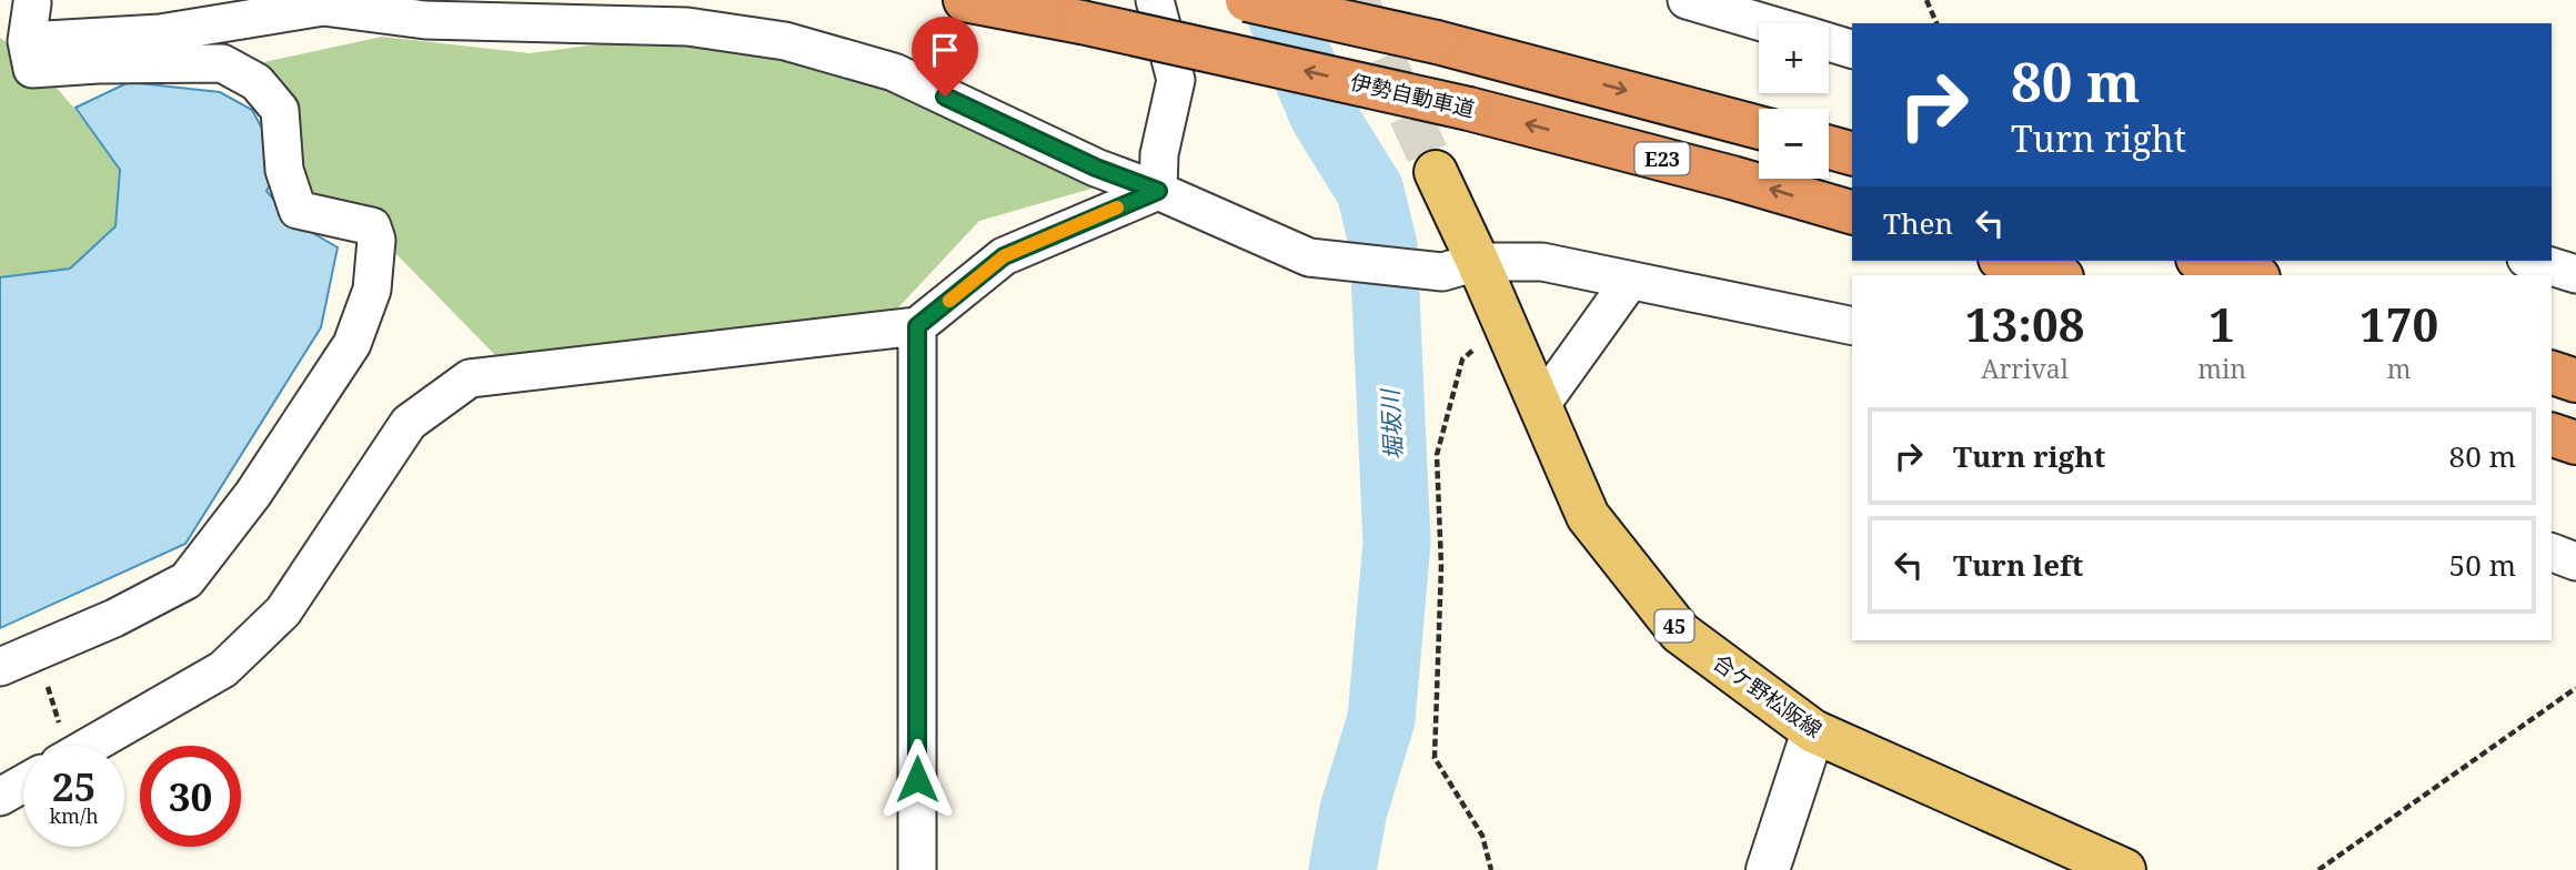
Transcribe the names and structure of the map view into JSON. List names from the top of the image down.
{
  "streets": {
    "highway": ["伊勢自動車道", "E23"],
    "main road": ["45", "合ケ野松阪線"]
  },
  "water": ["堀坂川"],
  "page": {
    "map_buttons": ["+", "−"],
    "turn": ["80 m", "Turn right"],
    "then": "Then",
    "eta": [
      "13:08",
      "Arrival",
      "1",
      "min",
      "170",
      "m"
    ],
    "list": [
      {
        "name": "Turn right",
        "value": "80 m"
      },
      {
        "name": "Turn left",
        "value": "50 m"
      }
    ],
    "speed": "25 km/h",
    "limit": "30"
  }
}
